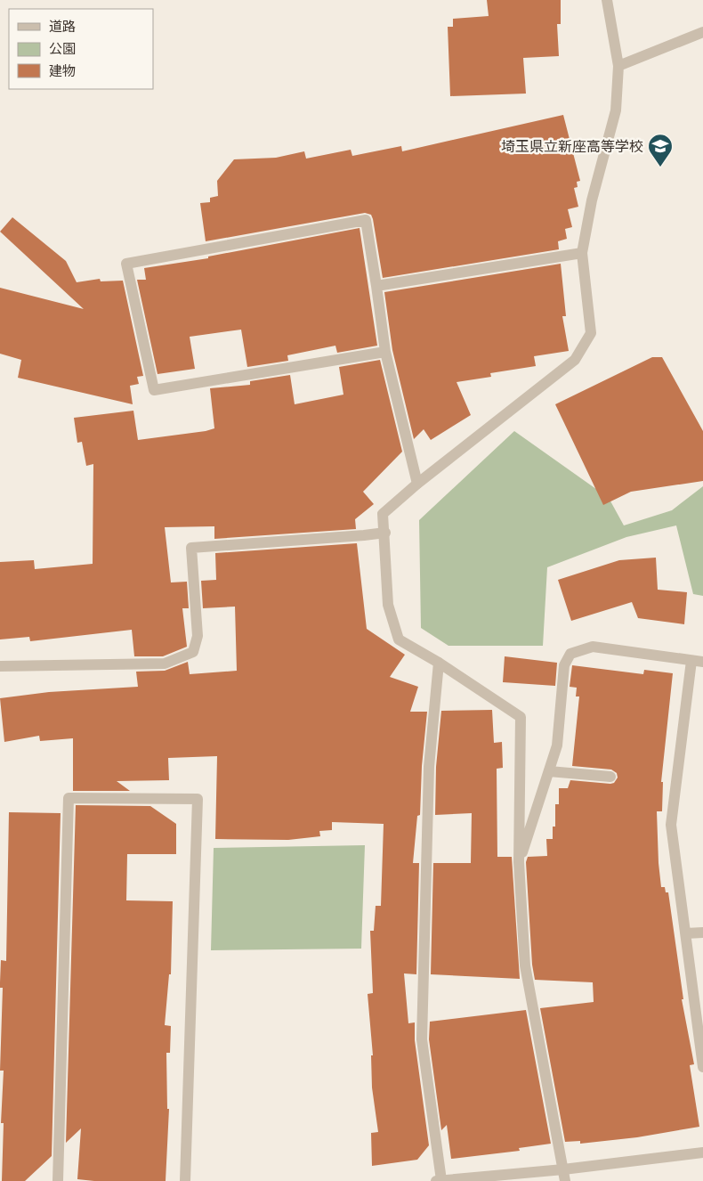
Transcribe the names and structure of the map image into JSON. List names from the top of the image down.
{
  "places": {
    "school or university": ["埼玉県立新座高等学校"]
  },
  "legend": ["道路", "公園", "建物"]
}
